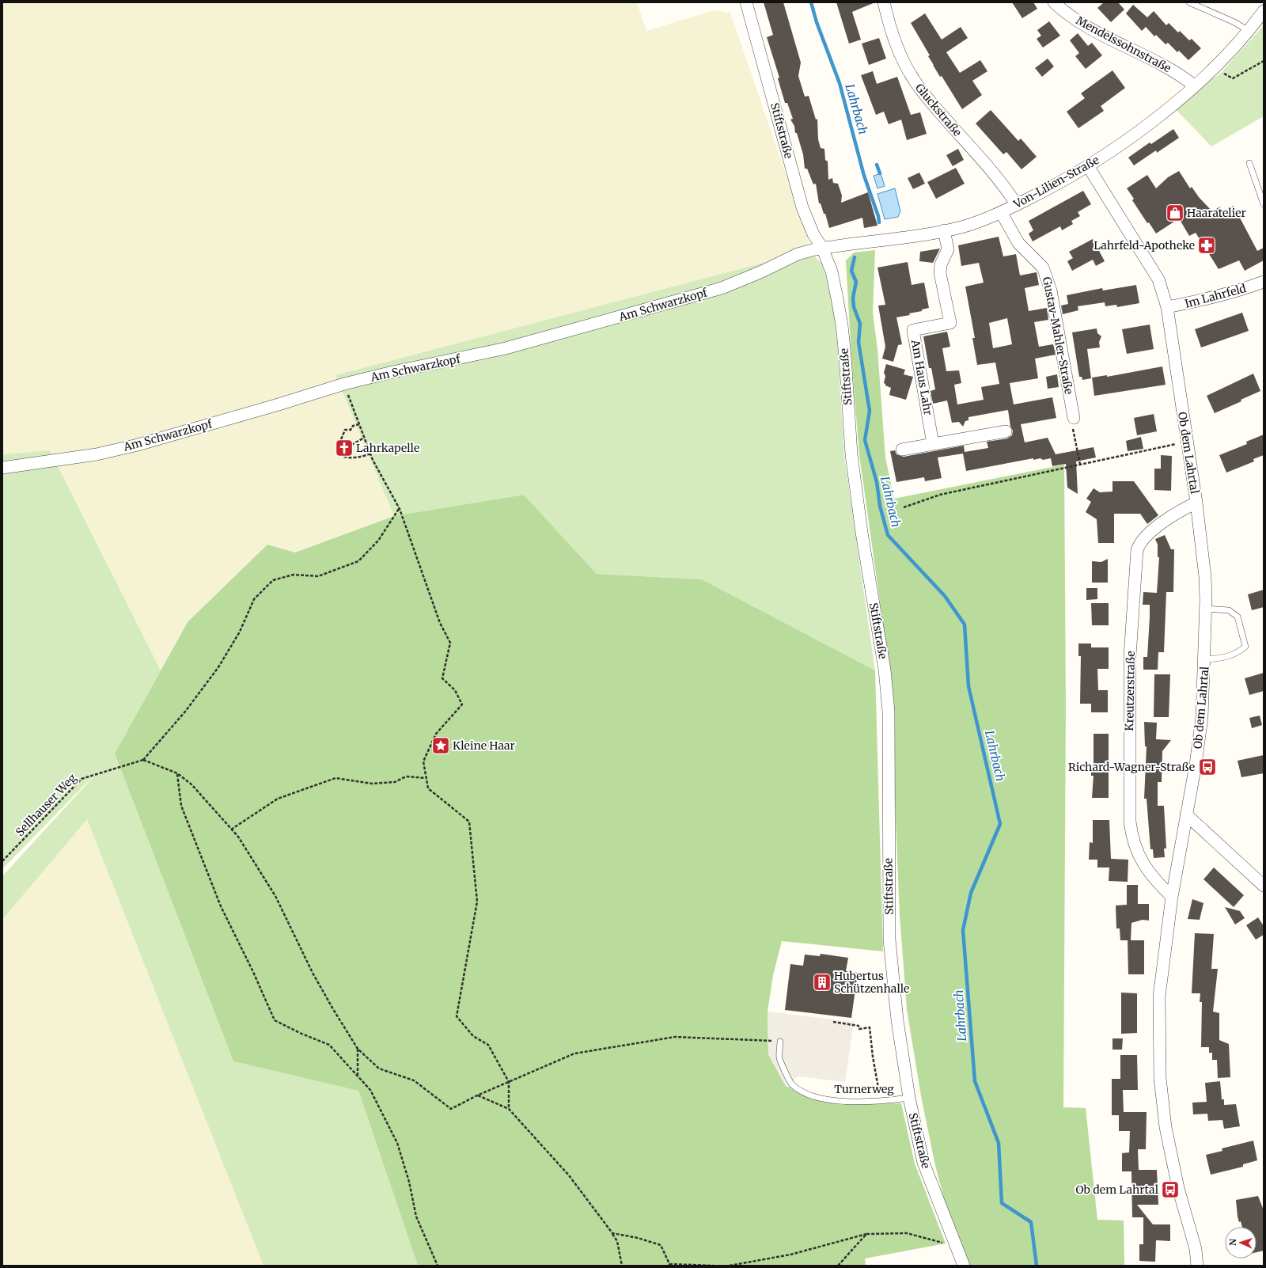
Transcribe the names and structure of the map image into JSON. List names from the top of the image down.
{
  "streets": {
    "street": [
      "Mendelssohnstraße",
      "Gluckstraße",
      "Stiftstraße",
      "Von-Lilien-Straße",
      "Im Lahrfeld",
      "Am Schwarzkopf",
      "Gustav-Mahler-Straße",
      "Am Haus Lahr",
      "Ob dem Lahrtal",
      "Kreutzerstraße"
    ],
    "lane": ["Turnerweg"],
    "path": ["Sellhauser Weg"]
  },
  "crossings": [
    ["Mendelssohnstraße", "Von-Lilien-Straße"],
    ["Gluckstraße", "Von-Lilien-Straße"],
    ["Stiftstraße", "Von-Lilien-Straße"],
    ["Stiftstraße", "Am Schwarzkopf"],
    ["Stiftstraße", "Turnerweg"],
    ["Von-Lilien-Straße", "Am Schwarzkopf"],
    ["Von-Lilien-Straße", "Gustav-Mahler-Straße"],
    ["Von-Lilien-Straße", "Am Haus Lahr"],
    ["Von-Lilien-Straße", "Ob dem Lahrtal"],
    ["Im Lahrfeld", "Ob dem Lahrtal"],
    ["Ob dem Lahrtal", "Kreutzerstraße"]
  ],
  "water": ["Lahrbach"],
  "places": {
    "shop": ["Haaratelier"],
    "pharmacy": ["Lahrfeld-Apotheke"],
    "church": ["Lahrkapelle"],
    "place": ["Kleine Haar"],
    "bus stop": ["Richard-Wagner-Straße", "Ob dem Lahrtal"],
    "building": ["Hubertus Schützenhalle"]
  },
  "north": "left"
}
